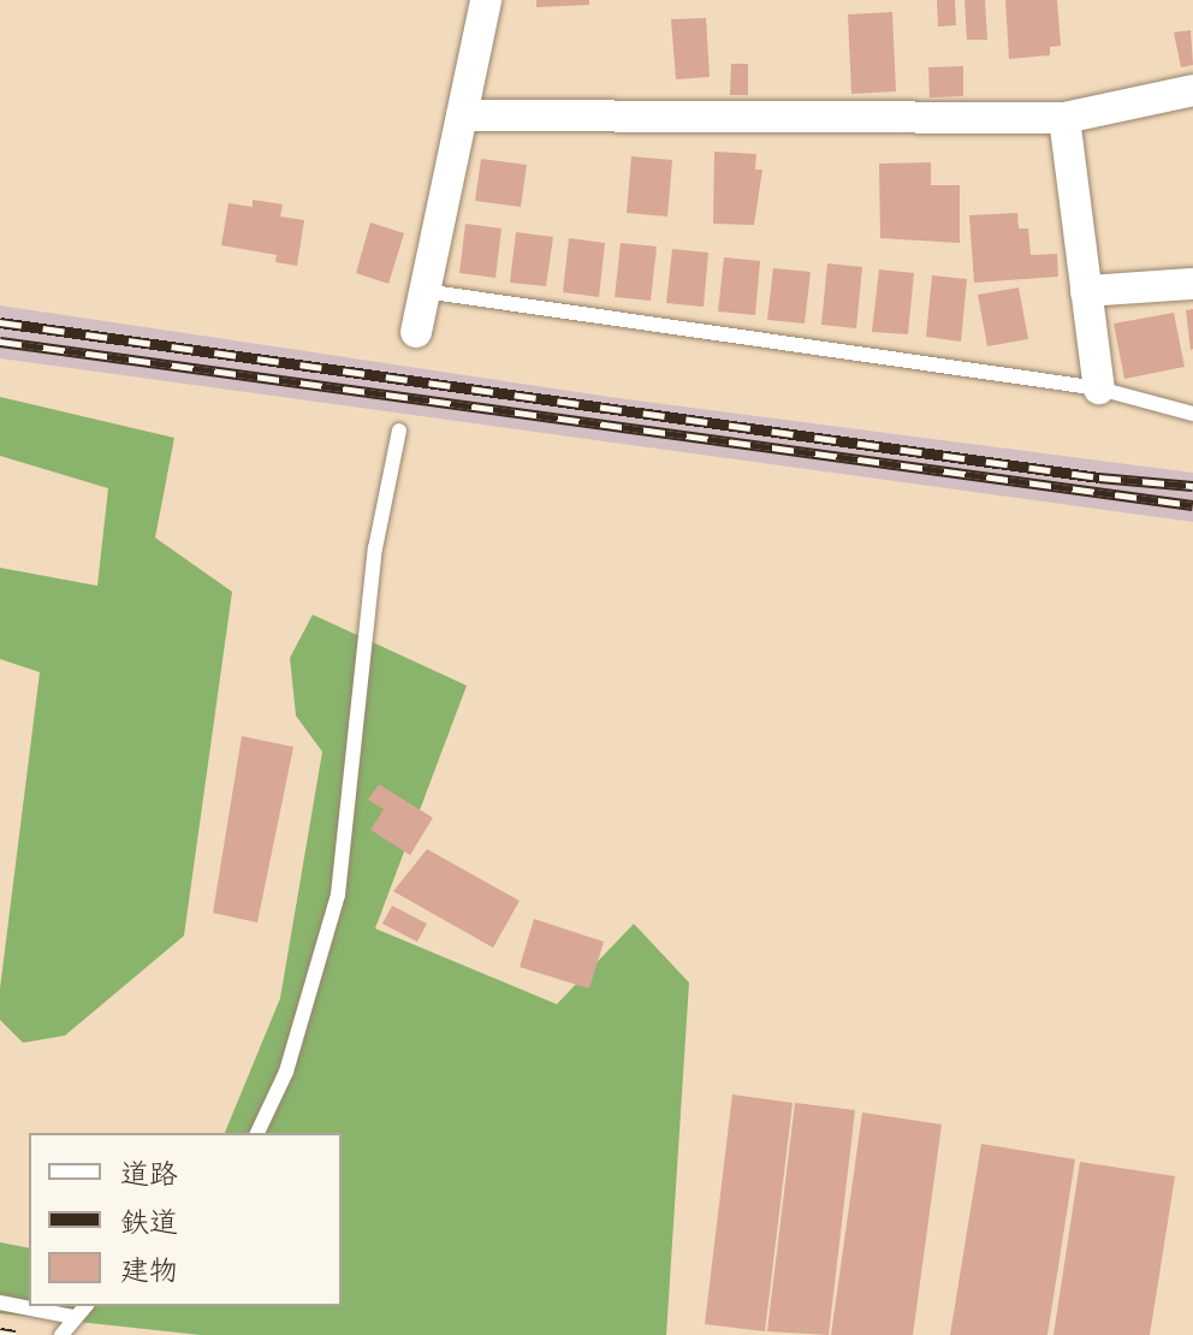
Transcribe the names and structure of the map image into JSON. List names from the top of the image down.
{
  "legend": ["道路", "鉄道", "建物"]
}
